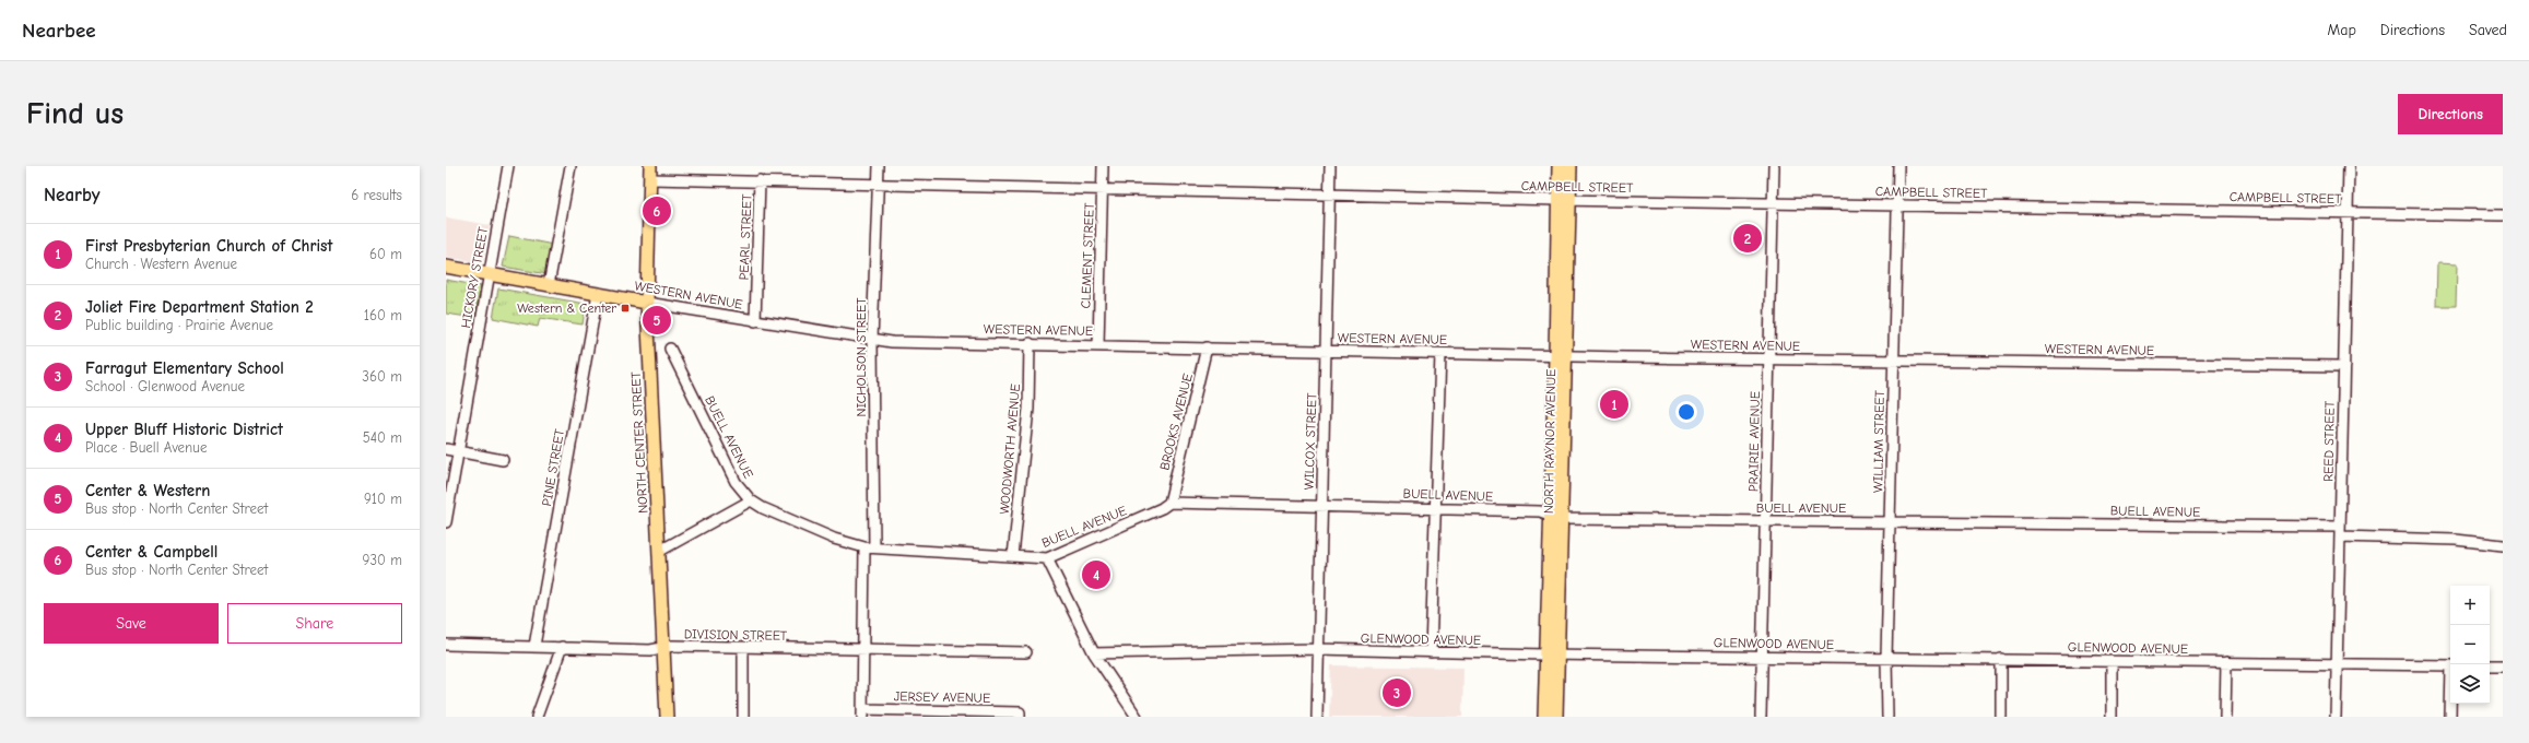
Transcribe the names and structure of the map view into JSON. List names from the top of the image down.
{
  "streets": {
    "main road": ["WESTERN AVENUE", "NORTH RAYNOR AVENUE", "NORTH CENTER STREET"],
    "street": [
      "CAMPBELL STREET",
      "PEARL STREET",
      "CLEMENT STREET",
      "HICKORY STREET",
      "NICHOLSON STREET",
      "BROOKS AVENUE",
      "BUELL AVENUE",
      "WILCOX STREET",
      "PRAIRIE AVENUE",
      "WILLIAM STREET",
      "REED STREET",
      "WOODWORTH AVENUE",
      "PINE STREET",
      "DIVISION STREET",
      "GLENWOOD AVENUE",
      "JERSEY AVENUE"
    ]
  },
  "crossings": [
    ["CAMPBELL STREET", "PEARL STREET"],
    ["CAMPBELL STREET", "CLEMENT STREET"],
    ["CAMPBELL STREET", "NICHOLSON STREET"],
    ["CAMPBELL STREET", "WILCOX STREET"],
    ["CAMPBELL STREET", "NORTH RAYNOR AVENUE"],
    ["CAMPBELL STREET", "PRAIRIE AVENUE"],
    ["CAMPBELL STREET", "WILLIAM STREET"],
    ["CAMPBELL STREET", "REED STREET"],
    ["CAMPBELL STREET", "NORTH CENTER STREET"],
    ["PEARL STREET", "WESTERN AVENUE"],
    ["CLEMENT STREET", "WESTERN AVENUE"],
    ["HICKORY STREET", "WESTERN AVENUE"],
    ["WESTERN AVENUE", "NICHOLSON STREET"],
    ["WESTERN AVENUE", "BROOKS AVENUE"],
    ["WESTERN AVENUE", "WILCOX STREET"],
    ["WESTERN AVENUE", "NORTH RAYNOR AVENUE"],
    ["WESTERN AVENUE", "PRAIRIE AVENUE"],
    ["WESTERN AVENUE", "WILLIAM STREET"],
    ["WESTERN AVENUE", "REED STREET"],
    ["WESTERN AVENUE", "NORTH CENTER STREET"],
    ["WESTERN AVENUE", "WOODWORTH AVENUE"],
    ["WESTERN AVENUE", "PINE STREET"],
    ["NICHOLSON STREET", "BUELL AVENUE"],
    ["NICHOLSON STREET", "DIVISION STREET"],
    ["NICHOLSON STREET", "JERSEY AVENUE"],
    ["BROOKS AVENUE", "BUELL AVENUE"],
    ["BUELL AVENUE", "WILCOX STREET"],
    ["BUELL AVENUE", "NORTH RAYNOR AVENUE"],
    ["BUELL AVENUE", "PRAIRIE AVENUE"],
    ["BUELL AVENUE", "WILLIAM STREET"],
    ["BUELL AVENUE", "REED STREET"],
    ["BUELL AVENUE", "WOODWORTH AVENUE"],
    ["WILCOX STREET", "GLENWOOD AVENUE"],
    ["NORTH RAYNOR AVENUE", "GLENWOOD AVENUE"],
    ["PRAIRIE AVENUE", "GLENWOOD AVENUE"],
    ["WILLIAM STREET", "GLENWOOD AVENUE"],
    ["REED STREET", "GLENWOOD AVENUE"],
    ["NORTH CENTER STREET", "DIVISION STREET"],
    ["PINE STREET", "DIVISION STREET"]
  ],
  "places": {
    "transit": ["Western & Center"]
  },
  "page": {
    "header": "Nearbee",
    "nav": ["Map", "Directions", "Saved"],
    "buttons": [
      "Directions",
      ["Save", "Share"]
    ],
    "title": "Find us",
    "heading": ["Nearby", "6 results"],
    "pins": [
      "6",
      "2",
      "5",
      "1",
      "4",
      "3"
    ],
    "list": [
      {
        "mark": "1",
        "name": "First Presbyterian Church of Christ",
        "note": "Church · Western Avenue",
        "value": "60 m"
      },
      {
        "mark": "2",
        "name": "Joliet Fire Department Station 2",
        "note": "Public building · Prairie Avenue",
        "value": "160 m"
      },
      {
        "mark": "3",
        "name": "Farragut Elementary School",
        "note": "School · Glenwood Avenue",
        "value": "360 m"
      },
      {
        "mark": "4",
        "name": "Upper Bluff Historic District",
        "note": "Place · Buell Avenue",
        "value": "540 m"
      },
      {
        "mark": "5",
        "name": "Center & Western",
        "note": "Bus stop · North Center Street",
        "value": "910 m"
      },
      {
        "mark": "6",
        "name": "Center & Campbell",
        "note": "Bus stop · North Center Street",
        "value": "930 m"
      }
    ],
    "map_buttons": ["+", "−"]
  }
}
